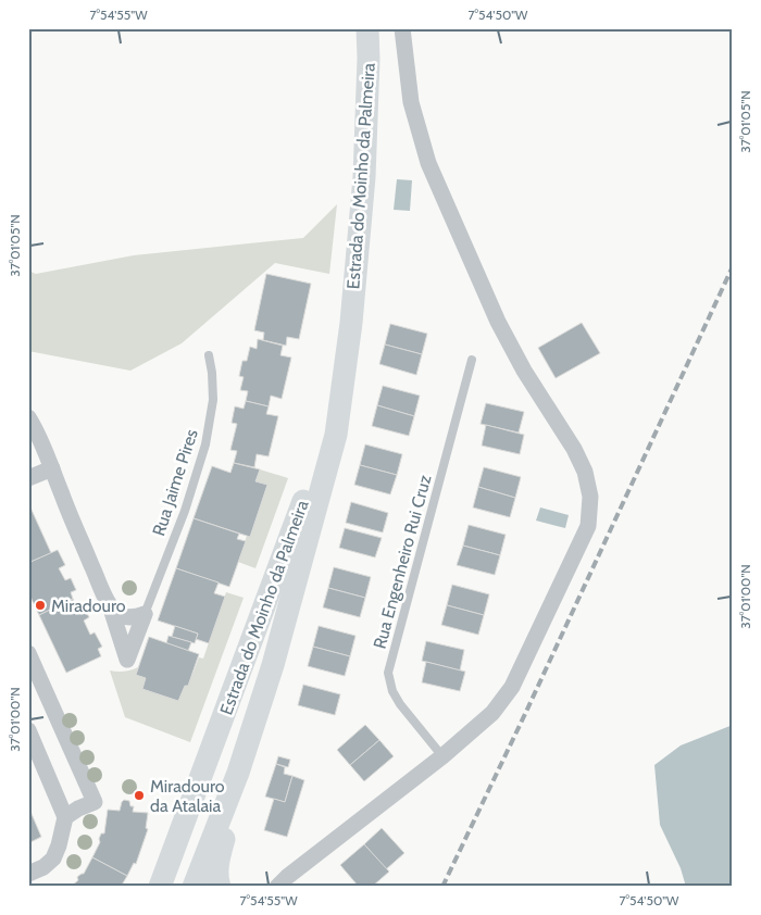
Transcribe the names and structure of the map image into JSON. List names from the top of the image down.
{
  "streets": {
    "main road": ["Estrada do Moinho da Palmeira"],
    "lane": ["Rua Jaime Pires", "Rua Engenheiro Rui Cruz"]
  },
  "places": ["Miradouro", "Miradouro da Atalaia"],
  "coordinates": [
    "7°54'55\"W",
    "7°54'50\"W",
    "37°01'05\"N",
    "37°01'00\"N"
  ]
}
